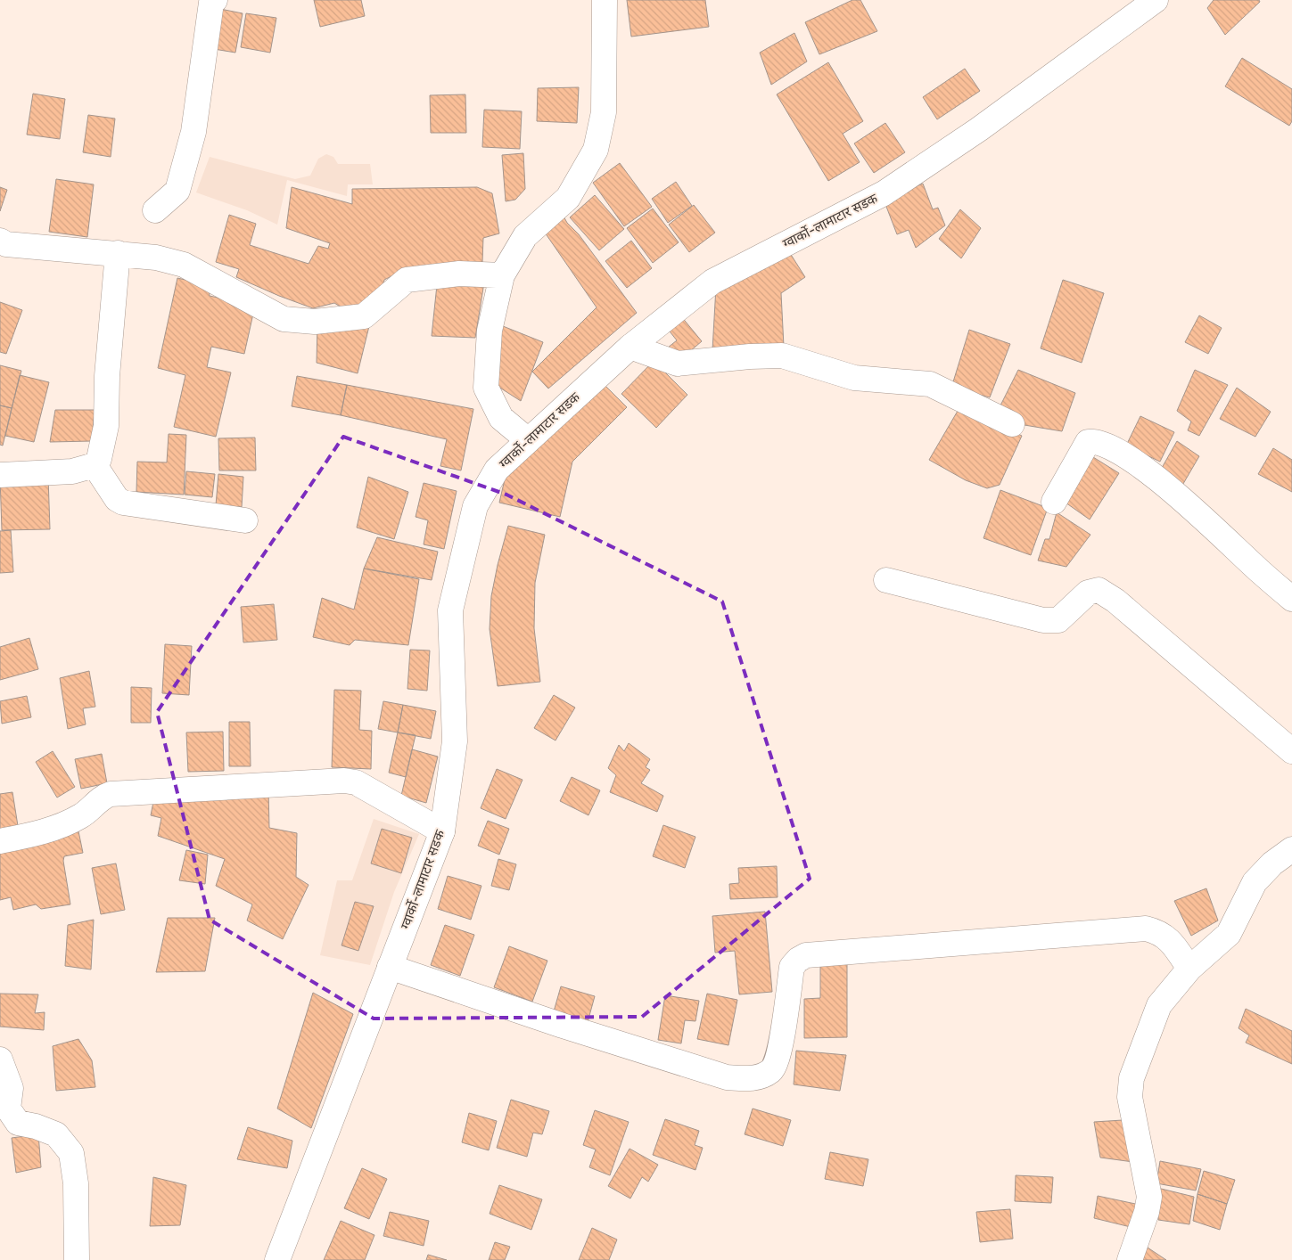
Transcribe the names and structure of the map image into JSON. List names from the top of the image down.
{
  "streets": {
    "street": ["ग्वार्को-लामाटार सडक"]
  }
}
